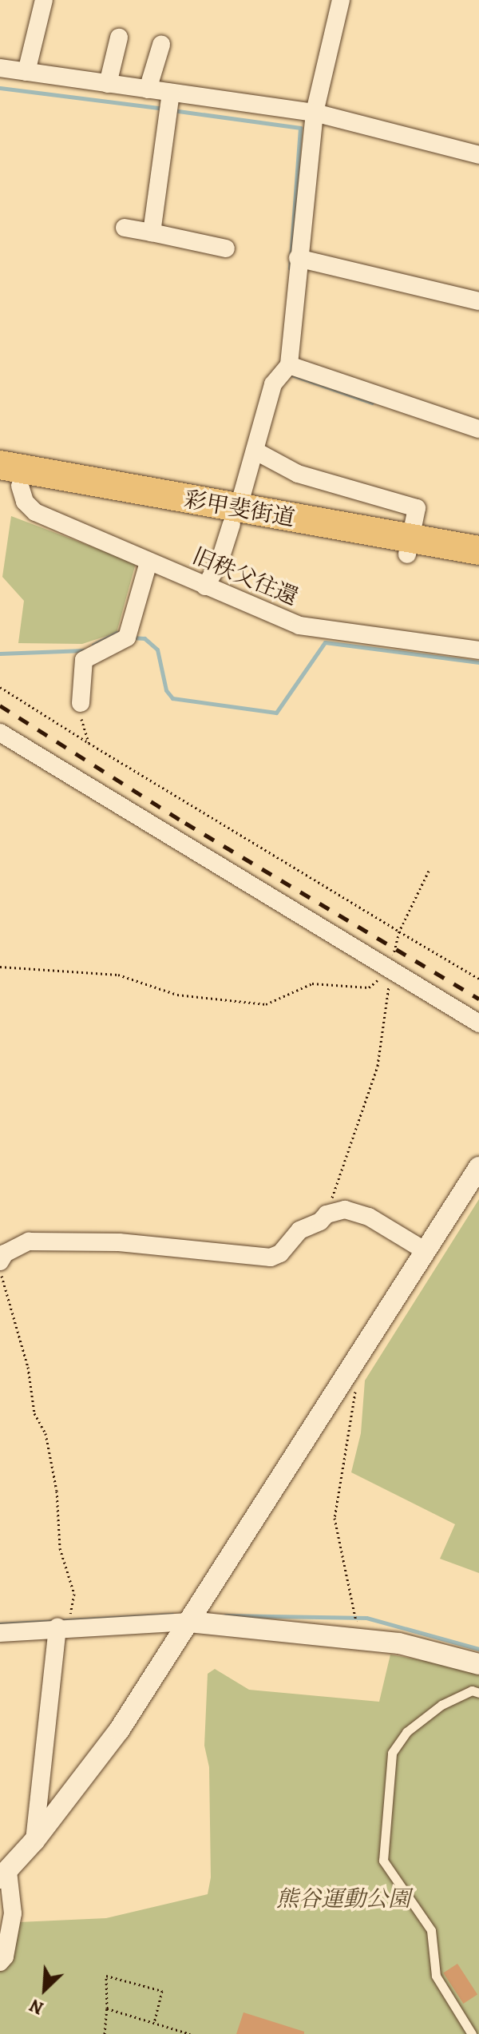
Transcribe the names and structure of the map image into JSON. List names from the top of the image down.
{
  "streets": {
    "highway": ["彩甲斐街道"],
    "street": ["旧秩父往還"]
  },
  "crossings": [
    ["彩甲斐街道", "旧秩父往還"]
  ],
  "parks": ["熊谷運動公園"],
  "north": "bottom left"
}
